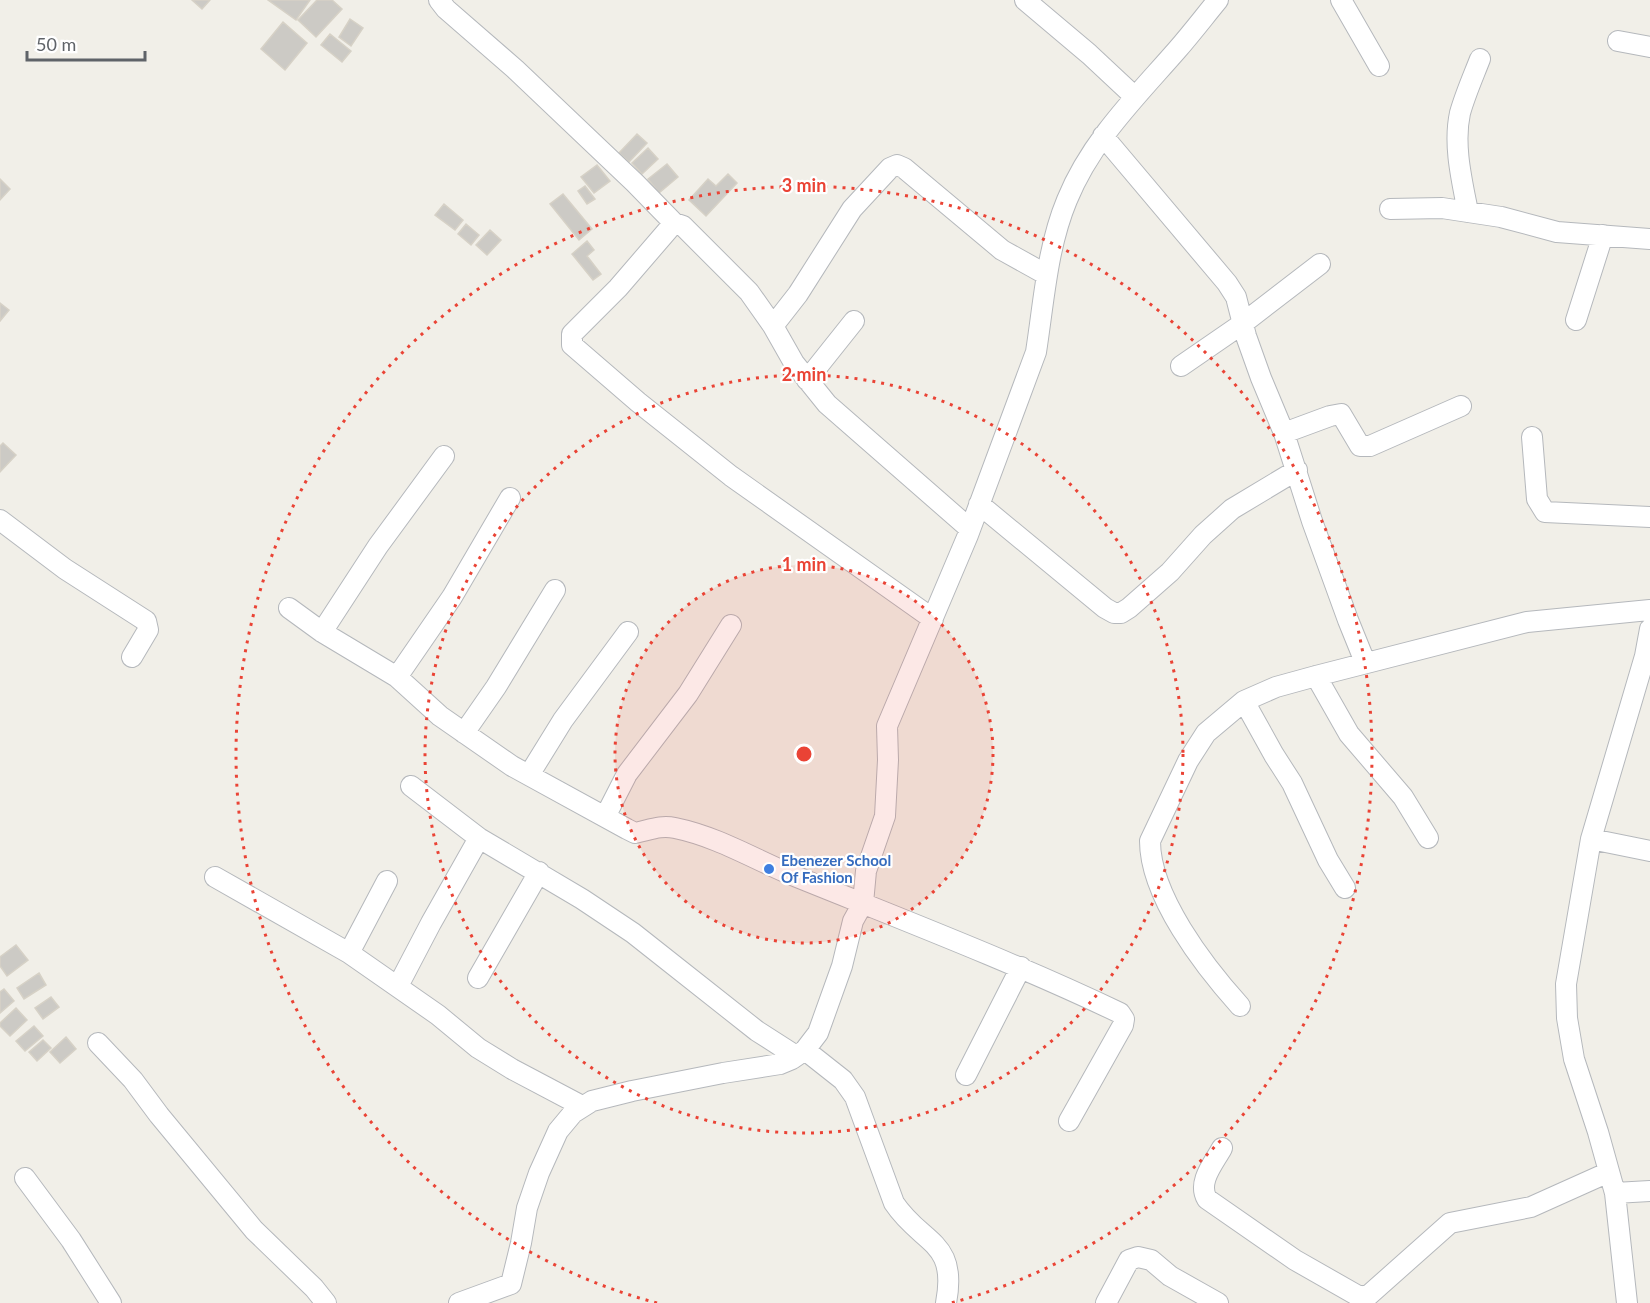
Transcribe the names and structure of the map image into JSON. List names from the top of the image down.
{
  "places": ["Ebenezer School Of Fashion"],
  "scale_bar": "50 m",
  "rings": ["3 min", "2 min", "1 min"]
}
